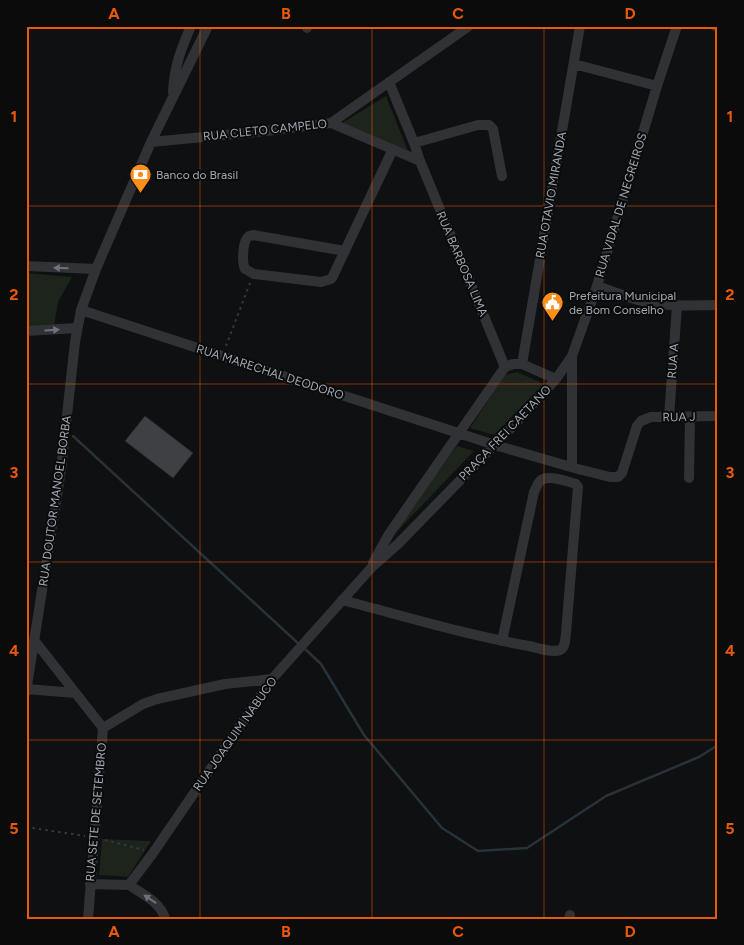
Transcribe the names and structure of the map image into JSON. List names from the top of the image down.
{
  "streets": {
    "street": [
      "RUA CLETO CAMPELO",
      "RUA OTAVIO MIRANDA",
      "RUA VIDAL DE NEGREIROS",
      "RUA BARBOSA LIMA",
      "RUA A",
      "RUA MARECHAL DEODORO",
      "RUA J",
      "PRAÇA FREI CAETANO",
      "RUA DOUTOR MANOEL BORBA",
      "RUA JOAQUIM NABUCO",
      "RUA SETE DE SETEMBRO"
    ]
  },
  "crossings": [
    ["RUA CLETO CAMPELO", "RUA BARBOSA LIMA"],
    ["RUA CLETO CAMPELO", "RUA DOUTOR MANOEL BORBA"],
    ["RUA OTAVIO MIRANDA", "PRAÇA FREI CAETANO"],
    ["RUA VIDAL DE NEGREIROS", "PRAÇA FREI CAETANO"],
    ["RUA A", "RUA J"],
    ["RUA MARECHAL DEODORO", "RUA J"],
    ["RUA MARECHAL DEODORO", "PRAÇA FREI CAETANO"],
    ["RUA MARECHAL DEODORO", "RUA DOUTOR MANOEL BORBA"],
    ["PRAÇA FREI CAETANO", "RUA JOAQUIM NABUCO"],
    ["RUA DOUTOR MANOEL BORBA", "RUA SETE DE SETEMBRO"]
  ],
  "places": {
    "bank": ["Banco do Brasil"],
    "public building": ["Prefeitura Municipal de Bom Conselho"]
  },
  "grid": {
    "columns": [
      "A",
      "B",
      "C",
      "D"
    ],
    "rows": [
      "1",
      "2",
      "3",
      "4",
      "5"
    ]
  }
}
